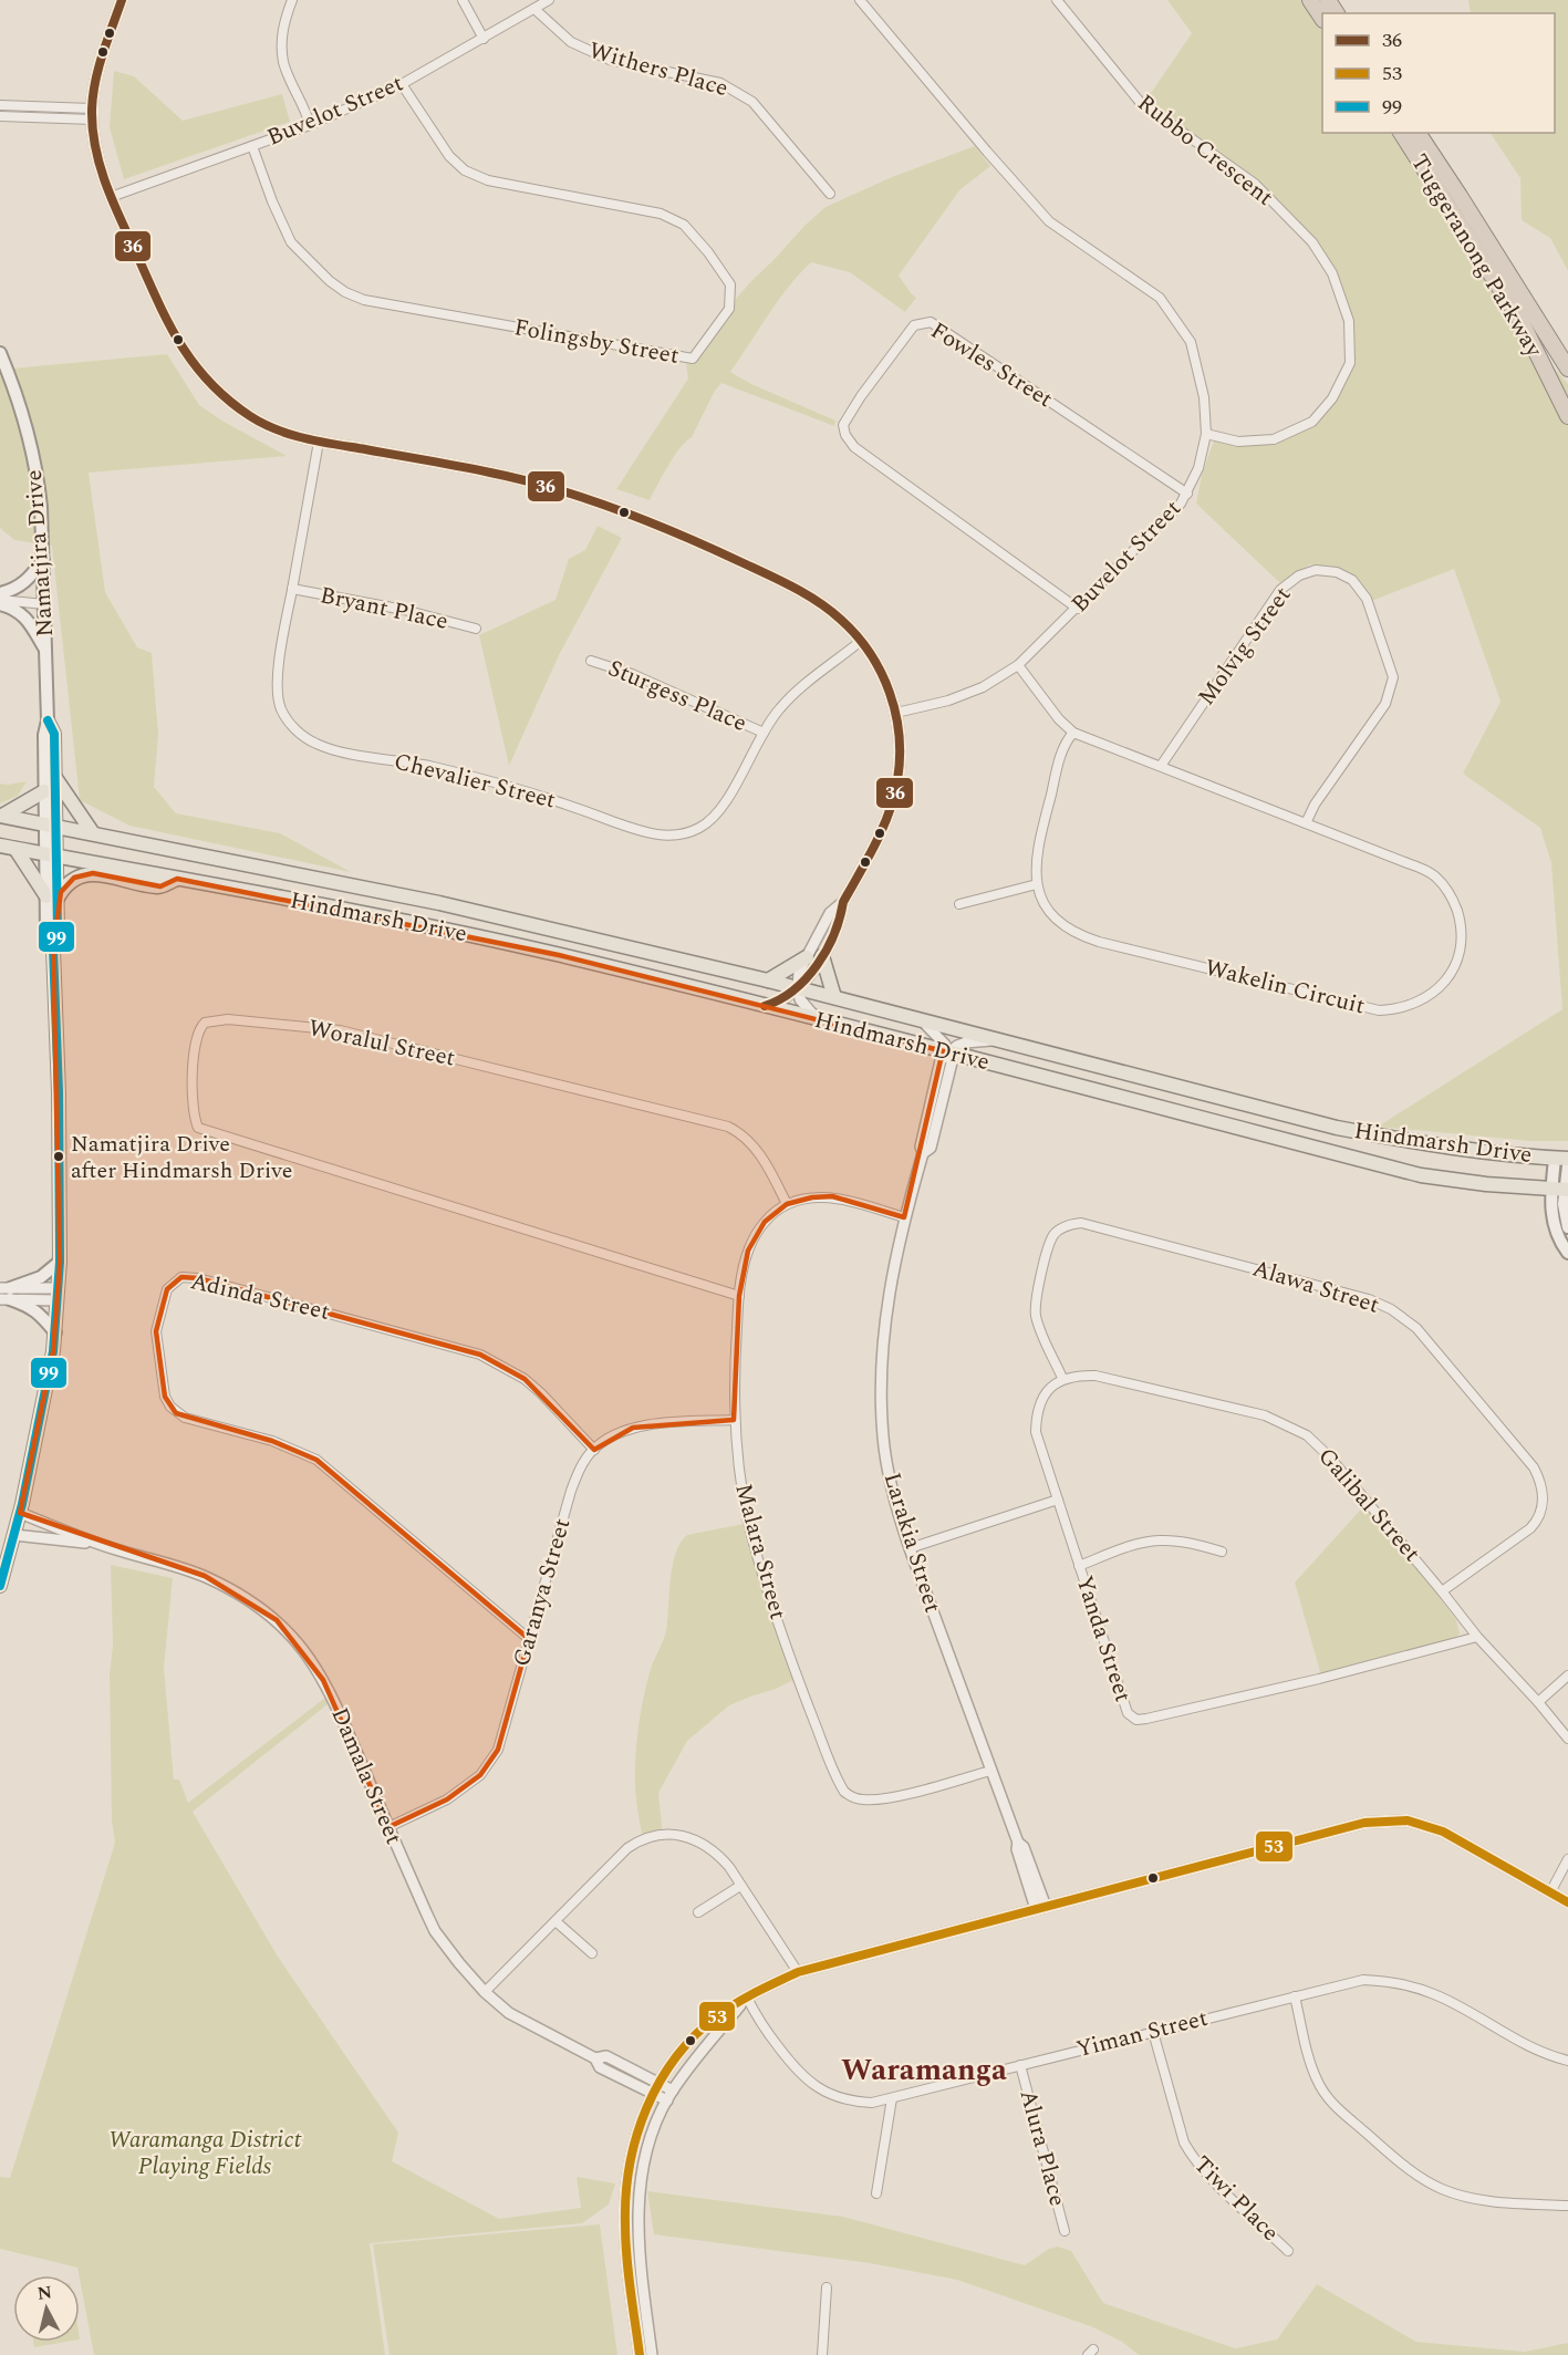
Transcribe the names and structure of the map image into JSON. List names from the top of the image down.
{
  "streets": {
    "highway": ["Tuggeranong Parkway"],
    "main road": ["Namatjira Drive", "Hindmarsh Drive"],
    "street": [
      "Withers Place",
      "Buvelot Street",
      "Rubbo Crescent",
      "Folingsby Street",
      "Fowles Street",
      "Bryant Place",
      "Molvig Street",
      "Sturgess Place",
      "Chevalier Street",
      "Wakelin Circuit",
      "Woralul Street",
      "Alawa Street",
      "Adinda Street",
      "Galibal Street",
      "Larakia Street",
      "Malara Street",
      "Garanya Street",
      "Yanda Street",
      "Damala Street",
      "Yiman Street",
      "Alura Place",
      "Tiwi Place"
    ]
  },
  "crossings": [
    ["Withers Place", "Buvelot Street"],
    ["Buvelot Street", "Rubbo Crescent"],
    ["Buvelot Street", "Folingsby Street"],
    ["Buvelot Street", "Fowles Street"],
    ["Buvelot Street", "Wakelin Circuit"],
    ["Namatjira Drive", "Hindmarsh Drive"],
    ["Namatjira Drive", "Damala Street"],
    ["Bryant Place", "Chevalier Street"],
    ["Molvig Street", "Wakelin Circuit"],
    ["Sturgess Place", "Chevalier Street"],
    ["Hindmarsh Drive", "Larakia Street"],
    ["Woralul Street", "Malara Street"],
    ["Alawa Street", "Galibal Street"],
    ["Alawa Street", "Yanda Street"],
    ["Adinda Street", "Garanya Street"],
    ["Galibal Street", "Yanda Street"],
    ["Larakia Street", "Malara Street"],
    ["Malara Street", "Garanya Street"],
    ["Garanya Street", "Damala Street"],
    ["Yiman Street", "Alura Place"],
    ["Yiman Street", "Tiwi Place"]
  ],
  "districts": ["Waramanga"],
  "parks": ["Waramanga District Playing Fields"],
  "places": ["Namatjira Drive after Hindmarsh Drive"],
  "lines": ["transit line 36", "transit line 99", "transit line 53"],
  "legend": ["36", "53", "99"],
  "north": "top"
}
